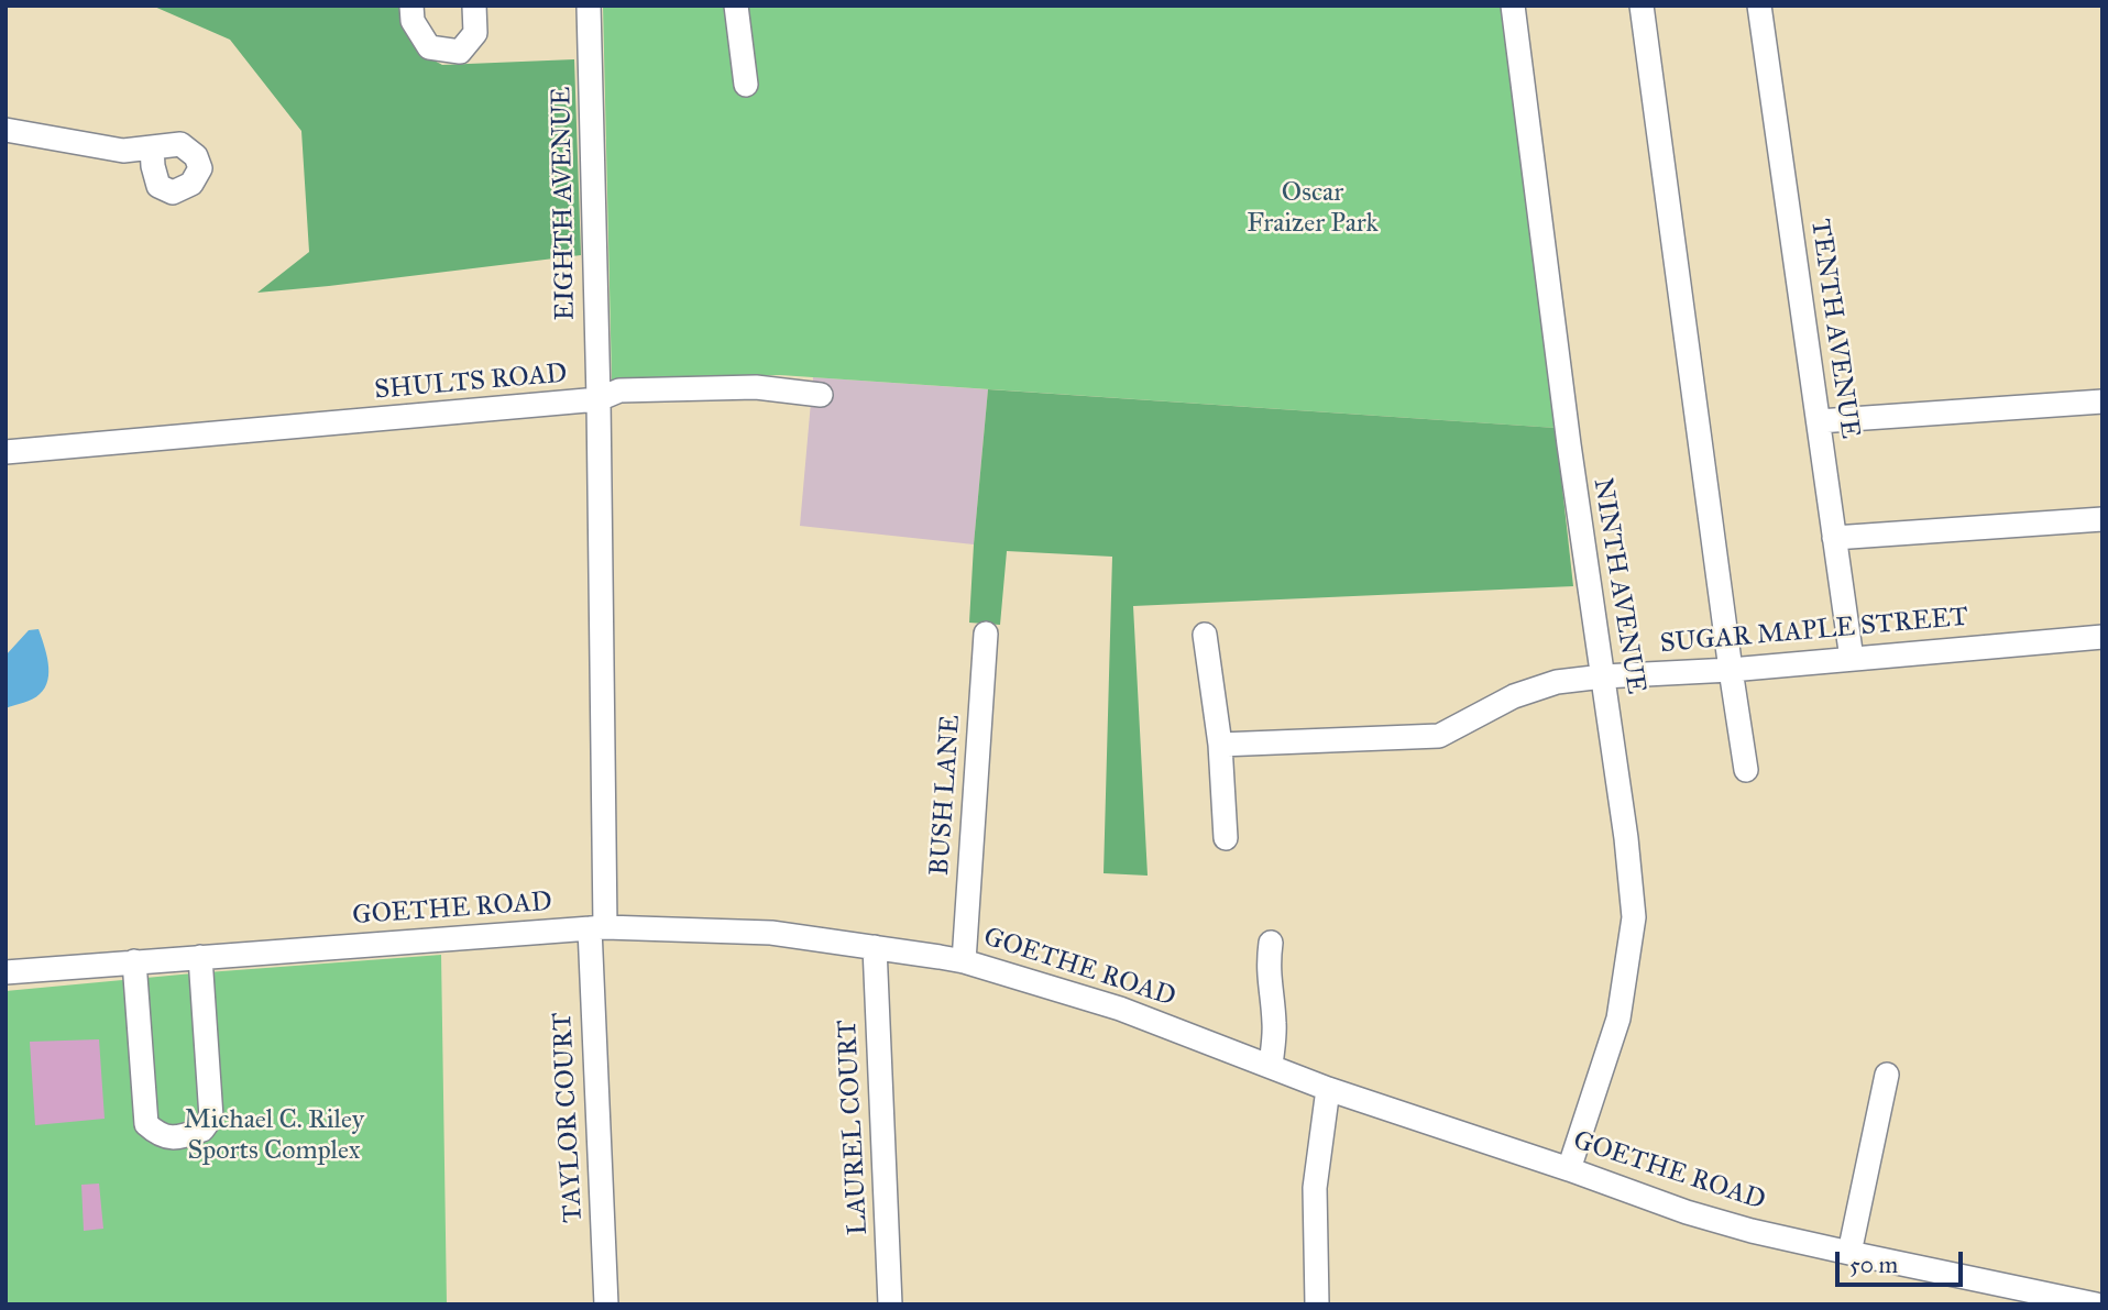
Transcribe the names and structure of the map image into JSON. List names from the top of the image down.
{
  "streets": {
    "street": [
      "EIGHTH AVENUE",
      "TENTH AVENUE",
      "SHULTS ROAD",
      "NINTH AVENUE",
      "SUGAR MAPLE STREET",
      "BUSH LANE",
      "GOETHE ROAD",
      "TAYLOR COURT",
      "LAUREL COURT"
    ]
  },
  "crossings": [
    ["EIGHTH AVENUE", "SHULTS ROAD"],
    ["TENTH AVENUE", "SUGAR MAPLE STREET"],
    ["SHULTS ROAD", "GOETHE ROAD"],
    ["SHULTS ROAD", "TAYLOR COURT"],
    ["NINTH AVENUE", "SUGAR MAPLE STREET"],
    ["NINTH AVENUE", "GOETHE ROAD"],
    ["BUSH LANE", "GOETHE ROAD"],
    ["GOETHE ROAD", "TAYLOR COURT"],
    ["GOETHE ROAD", "LAUREL COURT"]
  ],
  "parks": ["Oscar Fraizer Park", "Michael C. Riley Sports Complex"],
  "scale_bar": "50 m"
}
